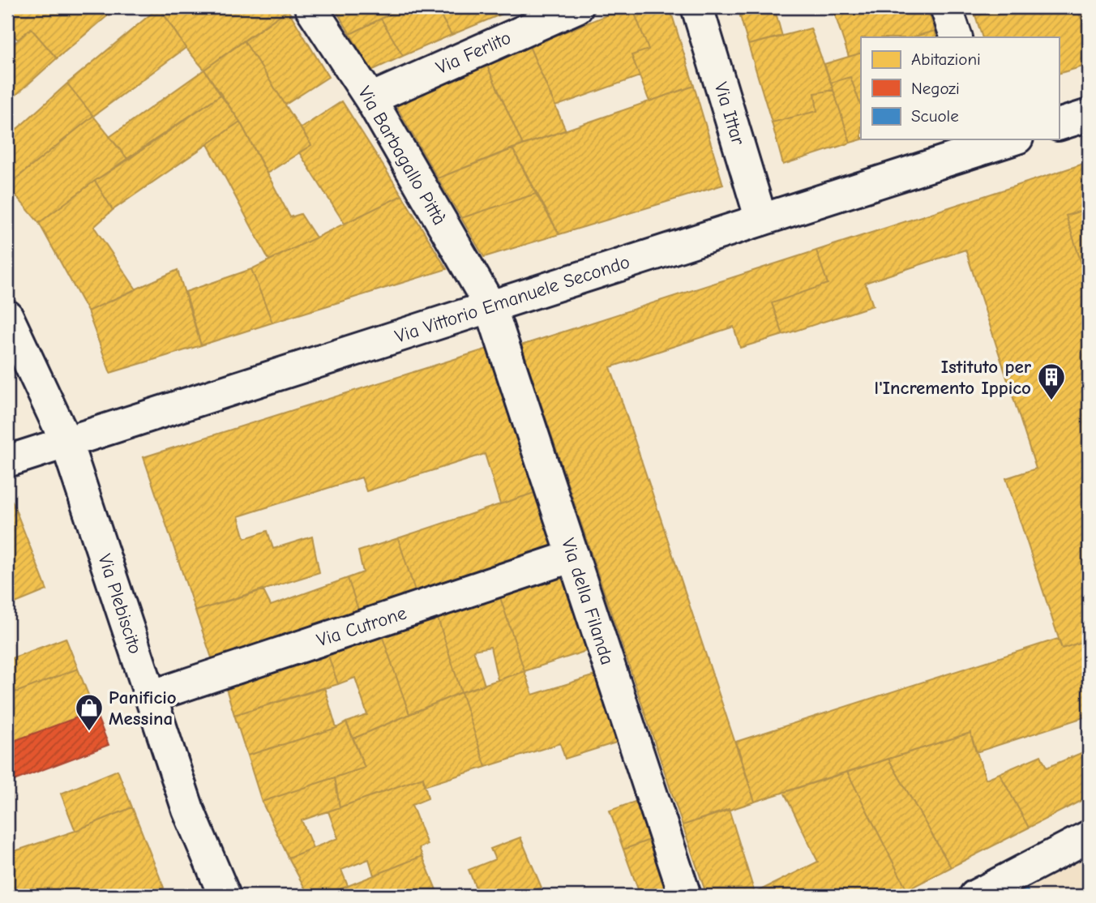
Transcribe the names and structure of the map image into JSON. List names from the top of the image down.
{
  "streets": {
    "street": [
      "Via Ferlito",
      "Via Ittar",
      "Via Barbagallo Pittà",
      "Via Vittorio Emanuele Secondo",
      "Via della Filanda",
      "Via Plebiscito",
      "Via Cutrone"
    ]
  },
  "crossings": [
    ["Via Ferlito", "Via Barbagallo Pittà"],
    ["Via Ittar", "Via Vittorio Emanuele Secondo"],
    ["Via Barbagallo Pittà", "Via Vittorio Emanuele Secondo"],
    ["Via Barbagallo Pittà", "Via della Filanda"],
    ["Via Vittorio Emanuele Secondo", "Via della Filanda"],
    ["Via Vittorio Emanuele Secondo", "Via Plebiscito"],
    ["Via della Filanda", "Via Cutrone"],
    ["Via Plebiscito", "Via Cutrone"]
  ],
  "places": {
    "building": ["Istituto per l'Incremento Ippico"],
    "shop": ["Panificio Messina"]
  },
  "legend": ["Abitazioni", "Negozi", "Scuole"]
}
